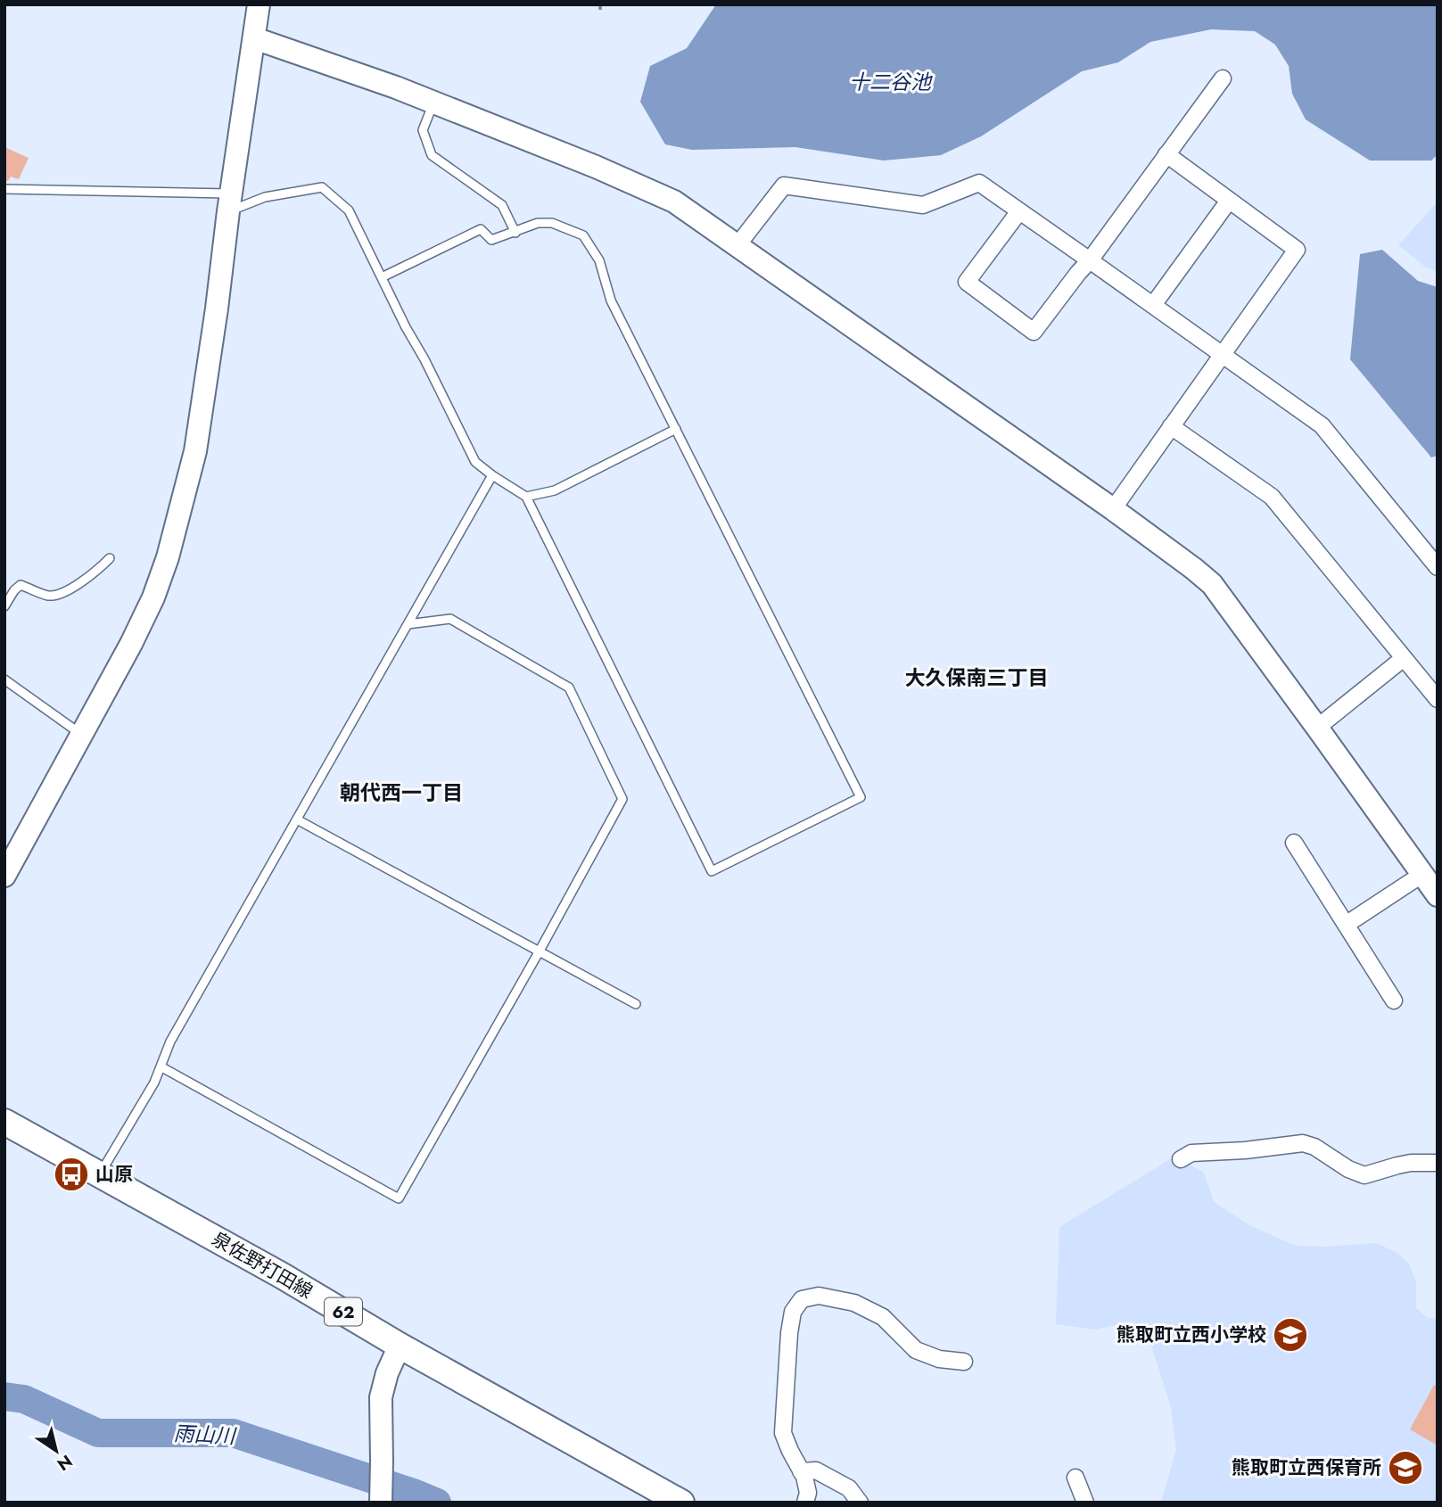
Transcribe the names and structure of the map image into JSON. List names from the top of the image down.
{
  "streets": {
    "main road": ["泉佐野打田線", "62"]
  },
  "districts": ["大久保南三丁目", "朝代西一丁目"],
  "water": ["十二谷池", "雨山川"],
  "places": {
    "bus stop": ["山原"],
    "school or university": ["熊取町立西小学校", "熊取町立西保育所"]
  },
  "north": "bottom right"
}
